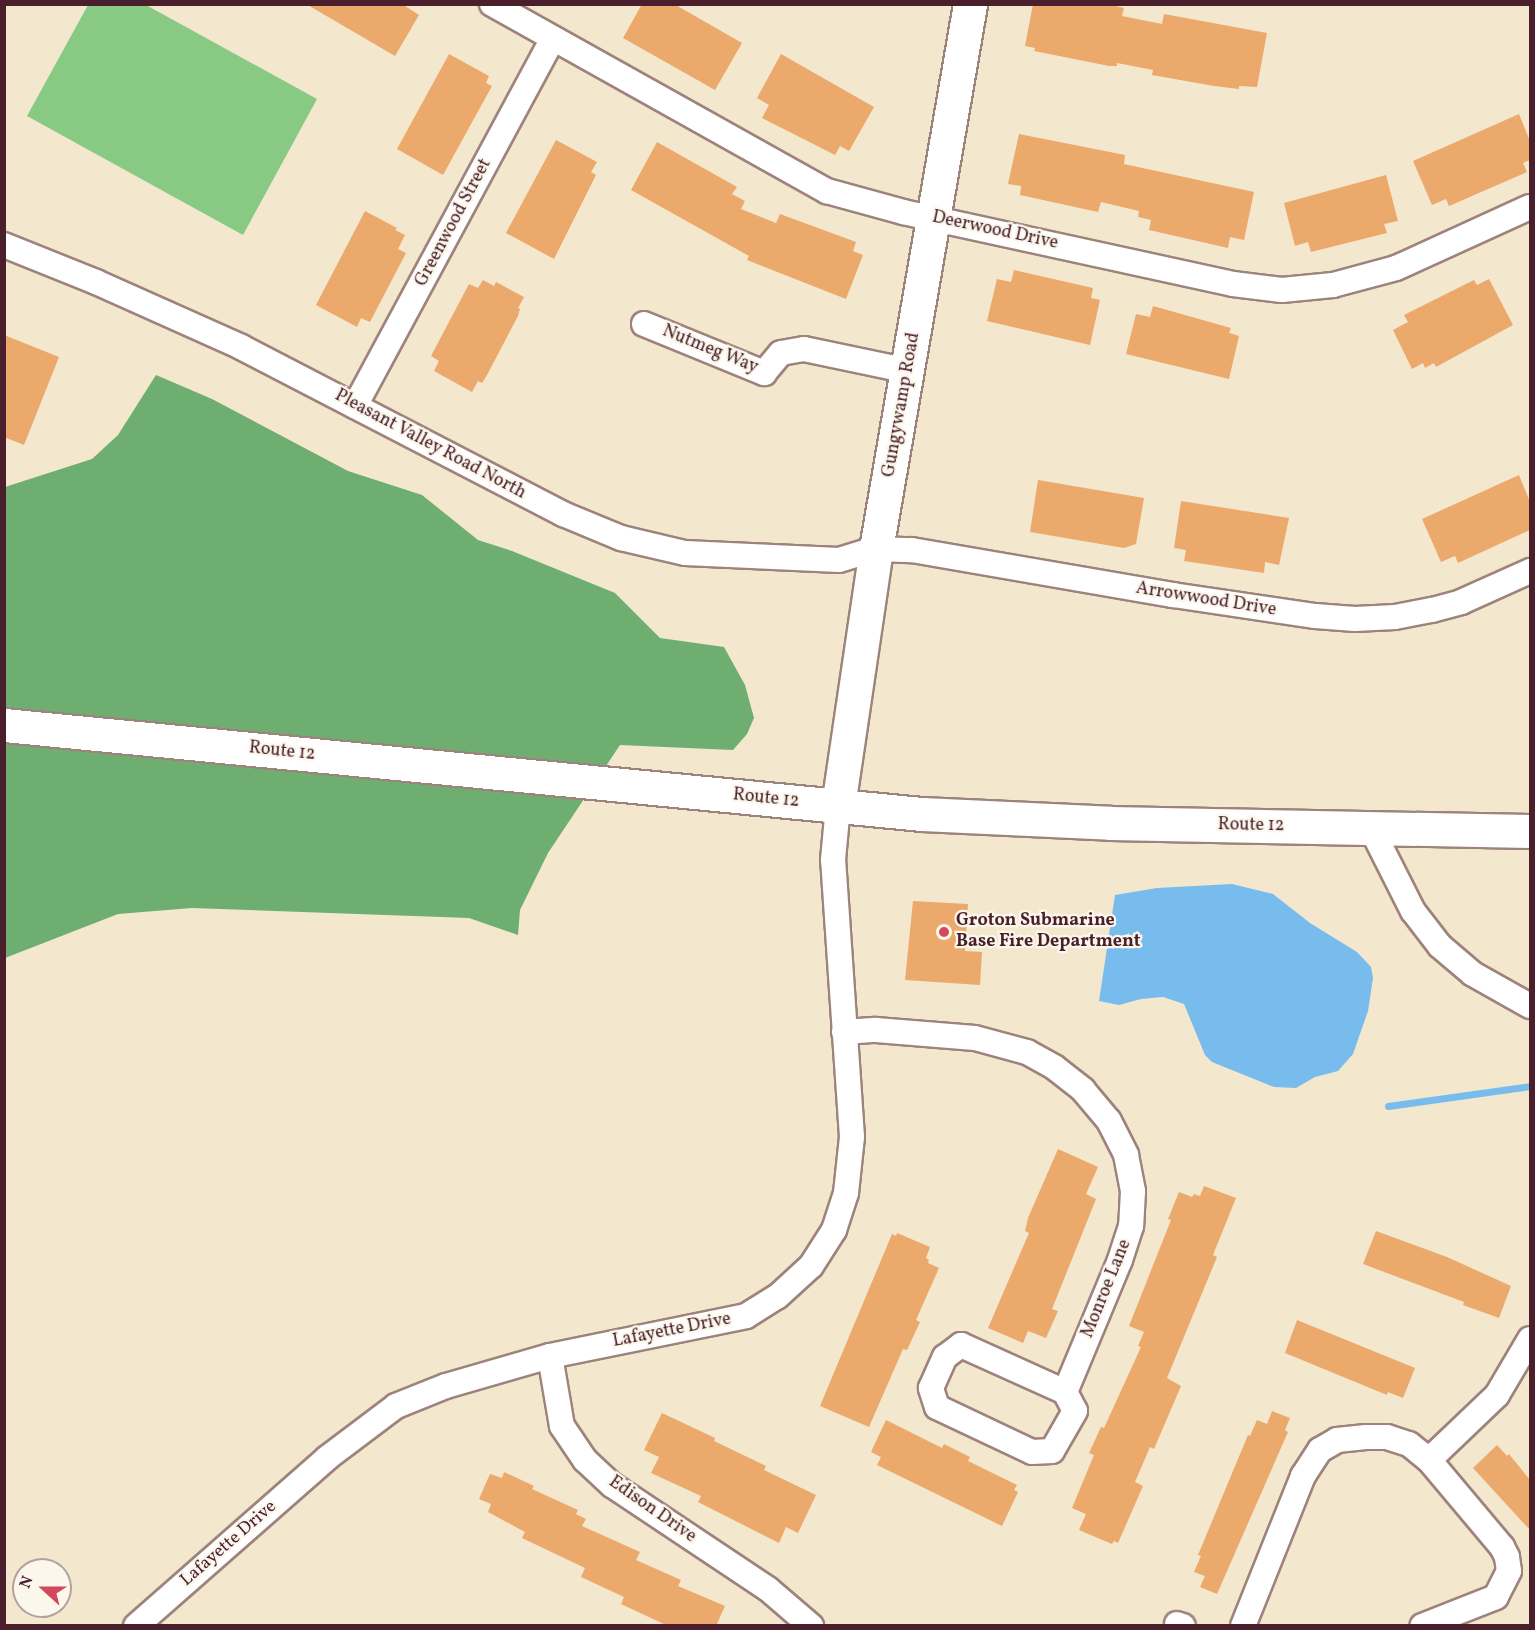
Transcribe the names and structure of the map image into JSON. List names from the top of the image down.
{
  "streets": {
    "main road": ["Gungywamp Road", "Route 12"],
    "street": [
      "Greenwood Street",
      "Deerwood Drive",
      "Nutmeg Way",
      "Pleasant Valley Road North",
      "Arrowwood Drive",
      "Monroe Lane",
      "Lafayette Drive",
      "Edison Drive"
    ]
  },
  "crossings": [
    ["Greenwood Street", "Deerwood Drive"],
    ["Greenwood Street", "Pleasant Valley Road North"],
    ["Deerwood Drive", "Gungywamp Road"],
    ["Nutmeg Way", "Gungywamp Road"],
    ["Gungywamp Road", "Pleasant Valley Road North"],
    ["Gungywamp Road", "Arrowwood Drive"],
    ["Gungywamp Road", "Route 12"],
    ["Gungywamp Road", "Lafayette Drive"],
    ["Pleasant Valley Road North", "Arrowwood Drive"],
    ["Route 12", "Lafayette Drive"],
    ["Monroe Lane", "Lafayette Drive"],
    ["Lafayette Drive", "Edison Drive"]
  ],
  "places": ["Groton Submarine Base Fire Department"],
  "north": "left"
}
